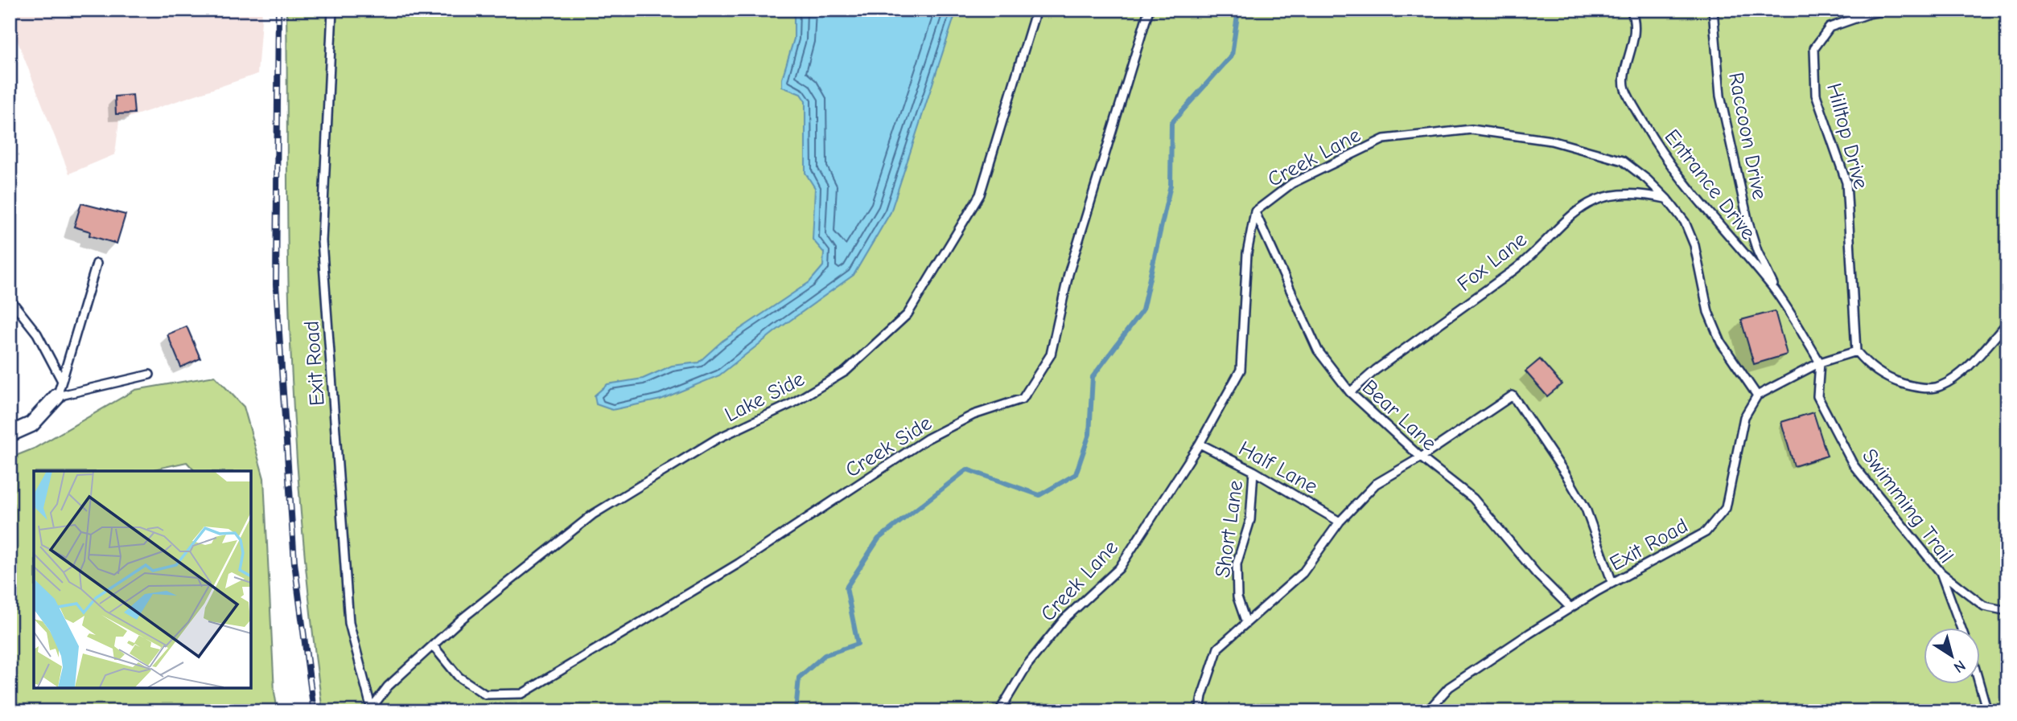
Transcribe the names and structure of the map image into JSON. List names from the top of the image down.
{
  "streets": {
    "lane": [
      "Raccoon Drive",
      "Hilltop Drive",
      "Creek Lane",
      "Entrance Drive",
      "Fox Lane",
      "Exit Road",
      "Lake Side",
      "Bear Lane",
      "Creek Side",
      "Half Lane",
      "Swimming Trail",
      "Short Lane"
    ]
  },
  "crossings": [
    ["Raccoon Drive", "Entrance Drive"],
    ["Creek Lane", "Fox Lane"],
    ["Creek Lane", "Exit Road"],
    ["Creek Lane", "Bear Lane"],
    ["Creek Lane", "Half Lane"],
    ["Entrance Drive", "Swimming Trail"],
    ["Fox Lane", "Bear Lane"],
    ["Exit Road", "Lake Side"],
    ["Exit Road", "Bear Lane"],
    ["Lake Side", "Creek Side"],
    ["Half Lane", "Short Lane"]
  ],
  "north": "bottom right"
}
